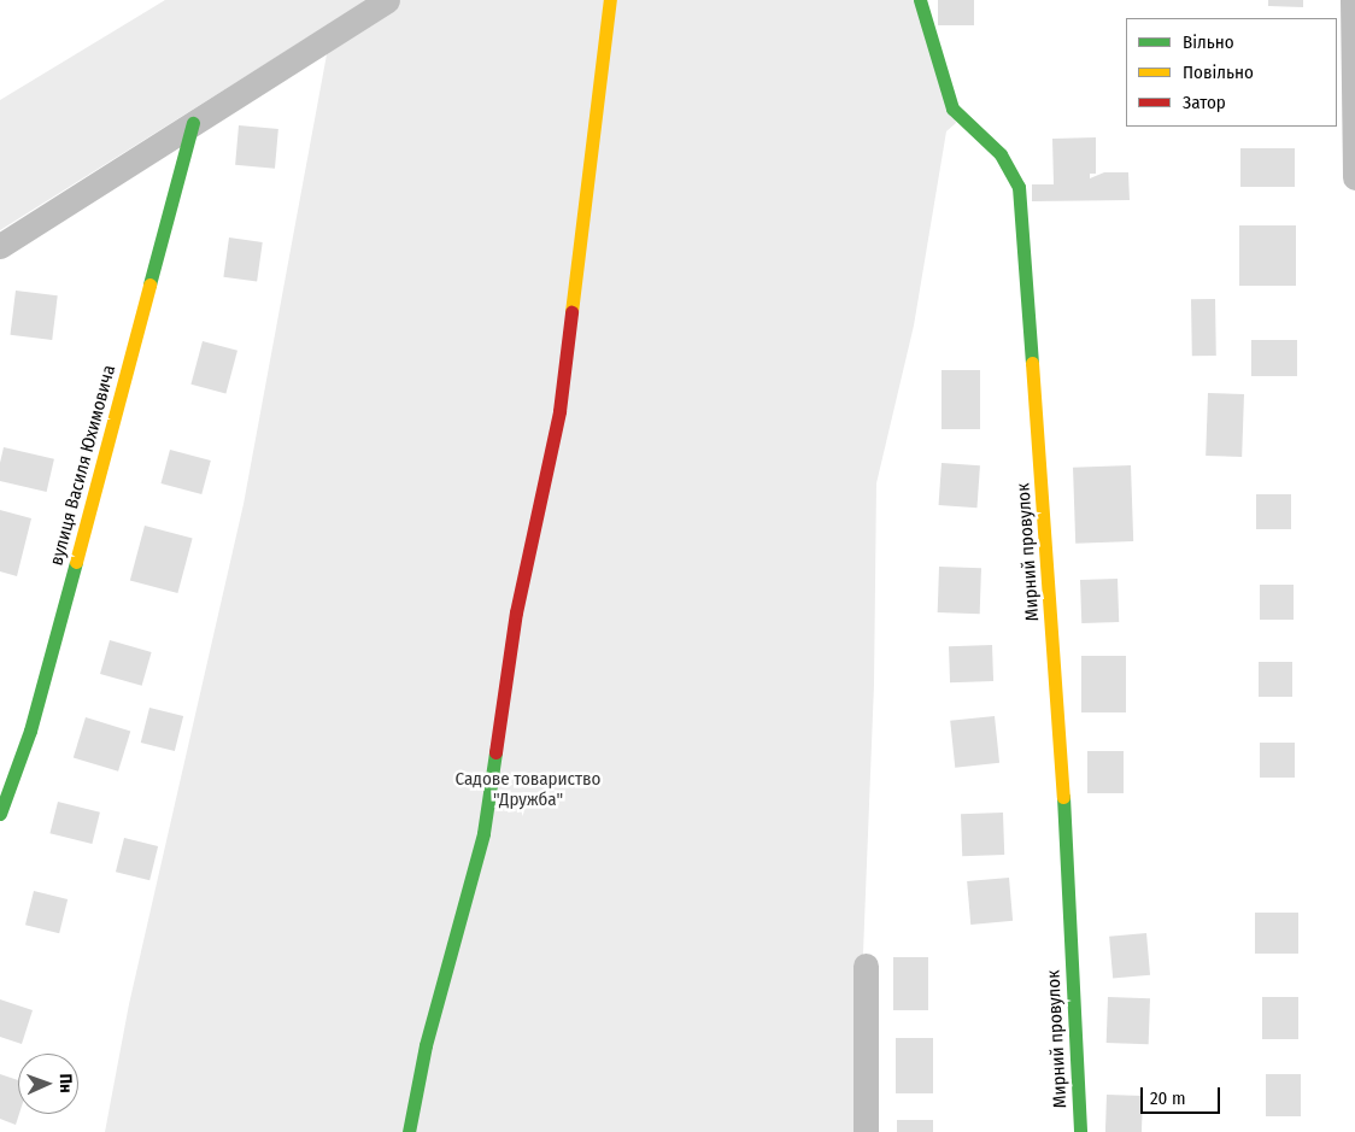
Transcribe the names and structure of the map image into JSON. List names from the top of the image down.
{
  "streets": {
    "street": ["вулиця Василя Юхимовича", "Мирний провулок"]
  },
  "parks": ["Садове товариство \"Дружба\""],
  "legend": ["Вільно", "Повільно", "Затор"],
  "scale_bar": "20 m",
  "north": "right"
}
